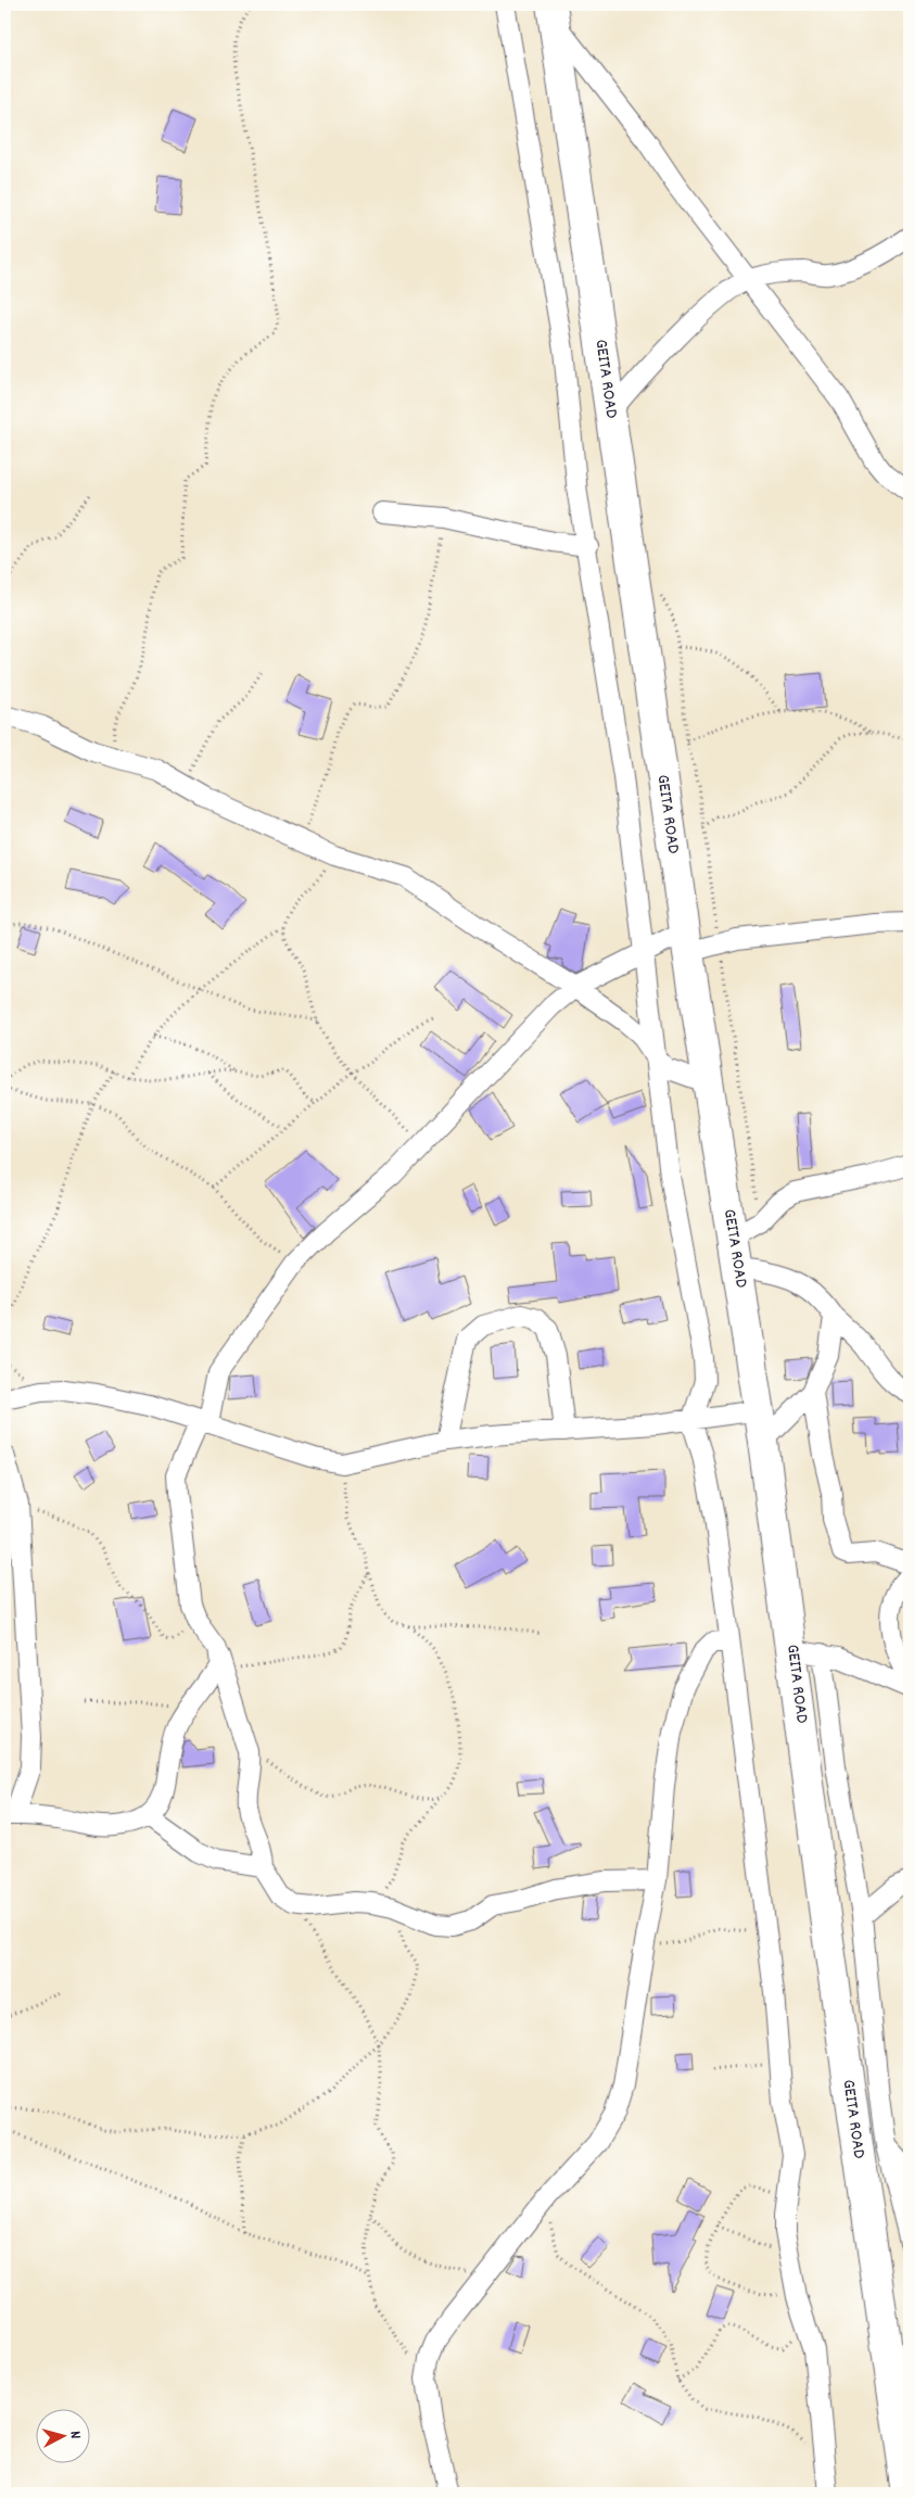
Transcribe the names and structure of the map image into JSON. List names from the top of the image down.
{
  "streets": {
    "highway": ["GEITA ROAD"]
  },
  "north": "right"
}
